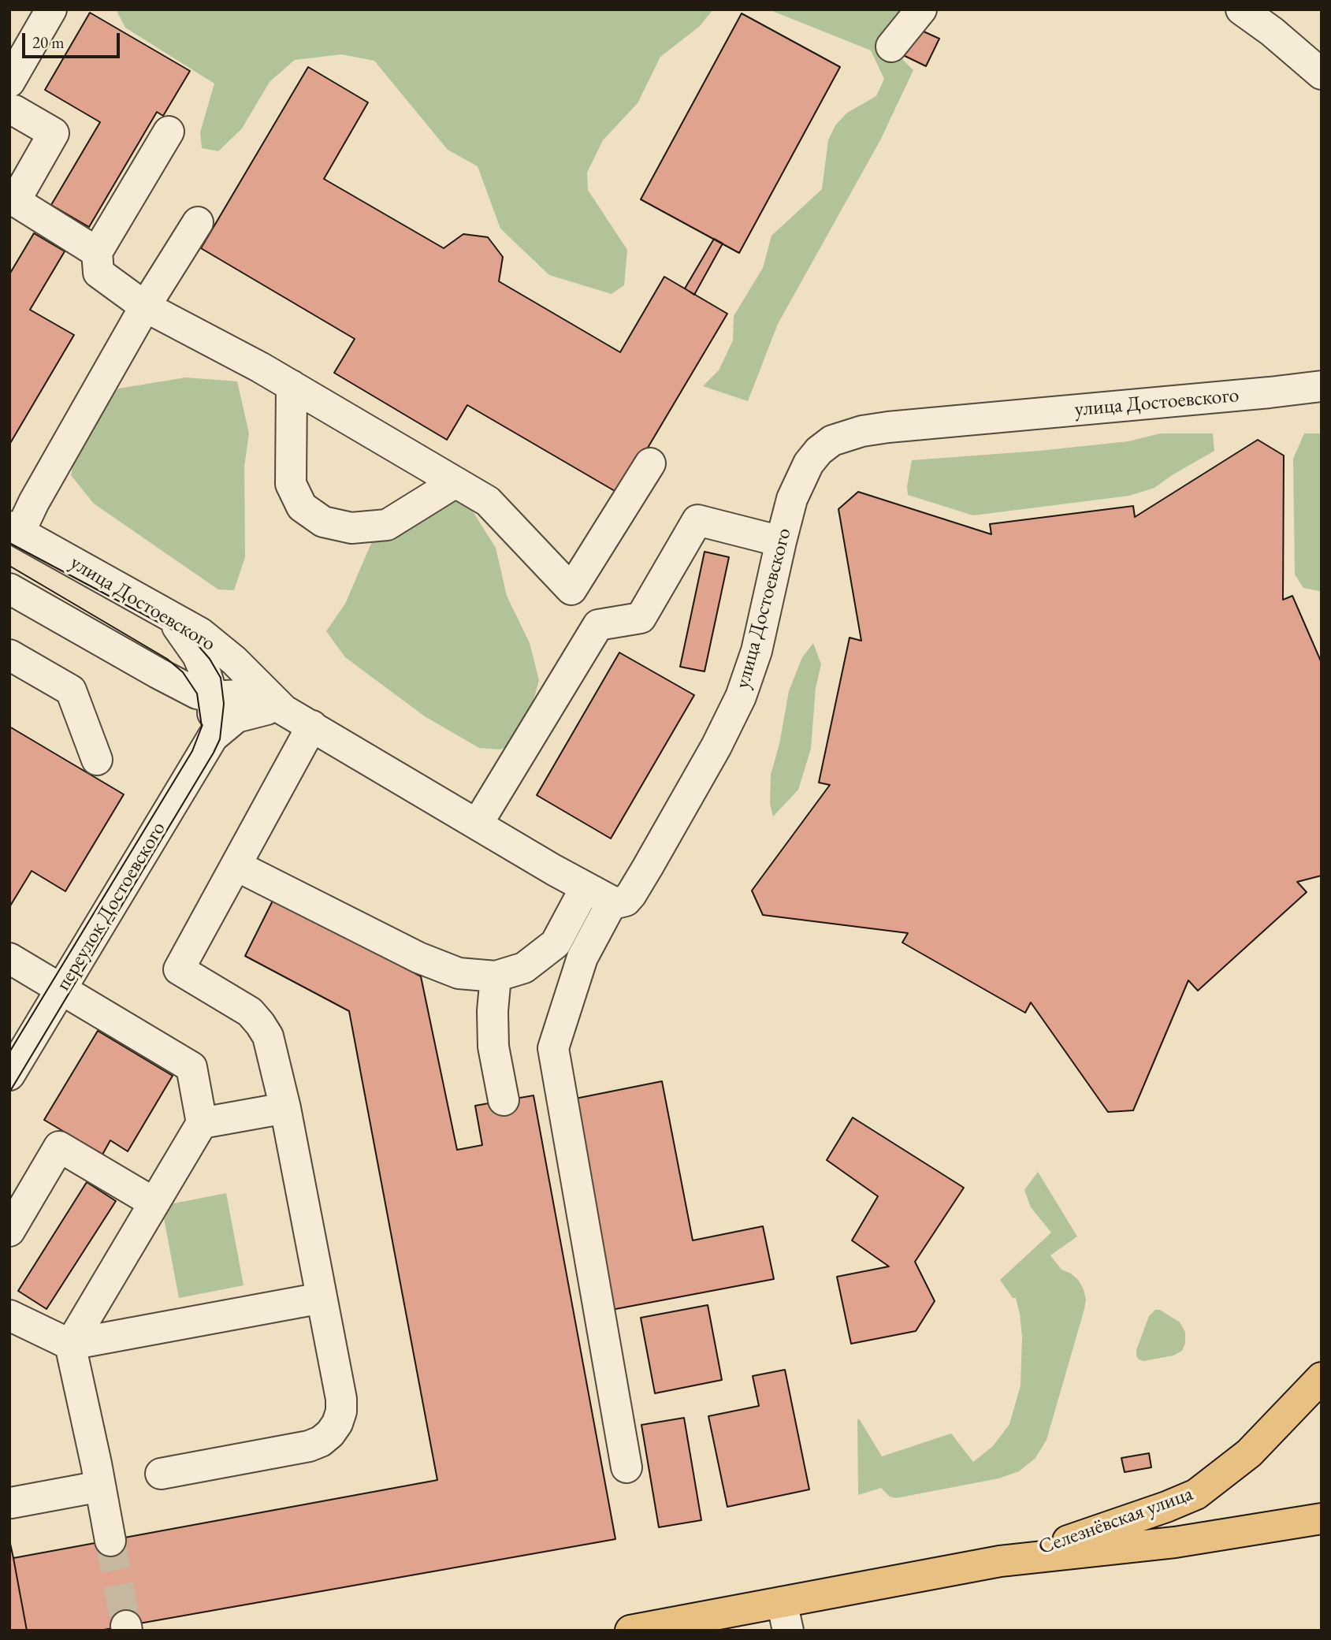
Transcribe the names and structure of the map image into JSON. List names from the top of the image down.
{
  "streets": {
    "main road": ["Селезнёвская улица"],
    "street": ["улица Достоевского", "переулок Достоевского"]
  },
  "crossings": [
    ["улица Достоевского", "переулок Достоевского"]
  ],
  "scale_bar": "20 m"
}
